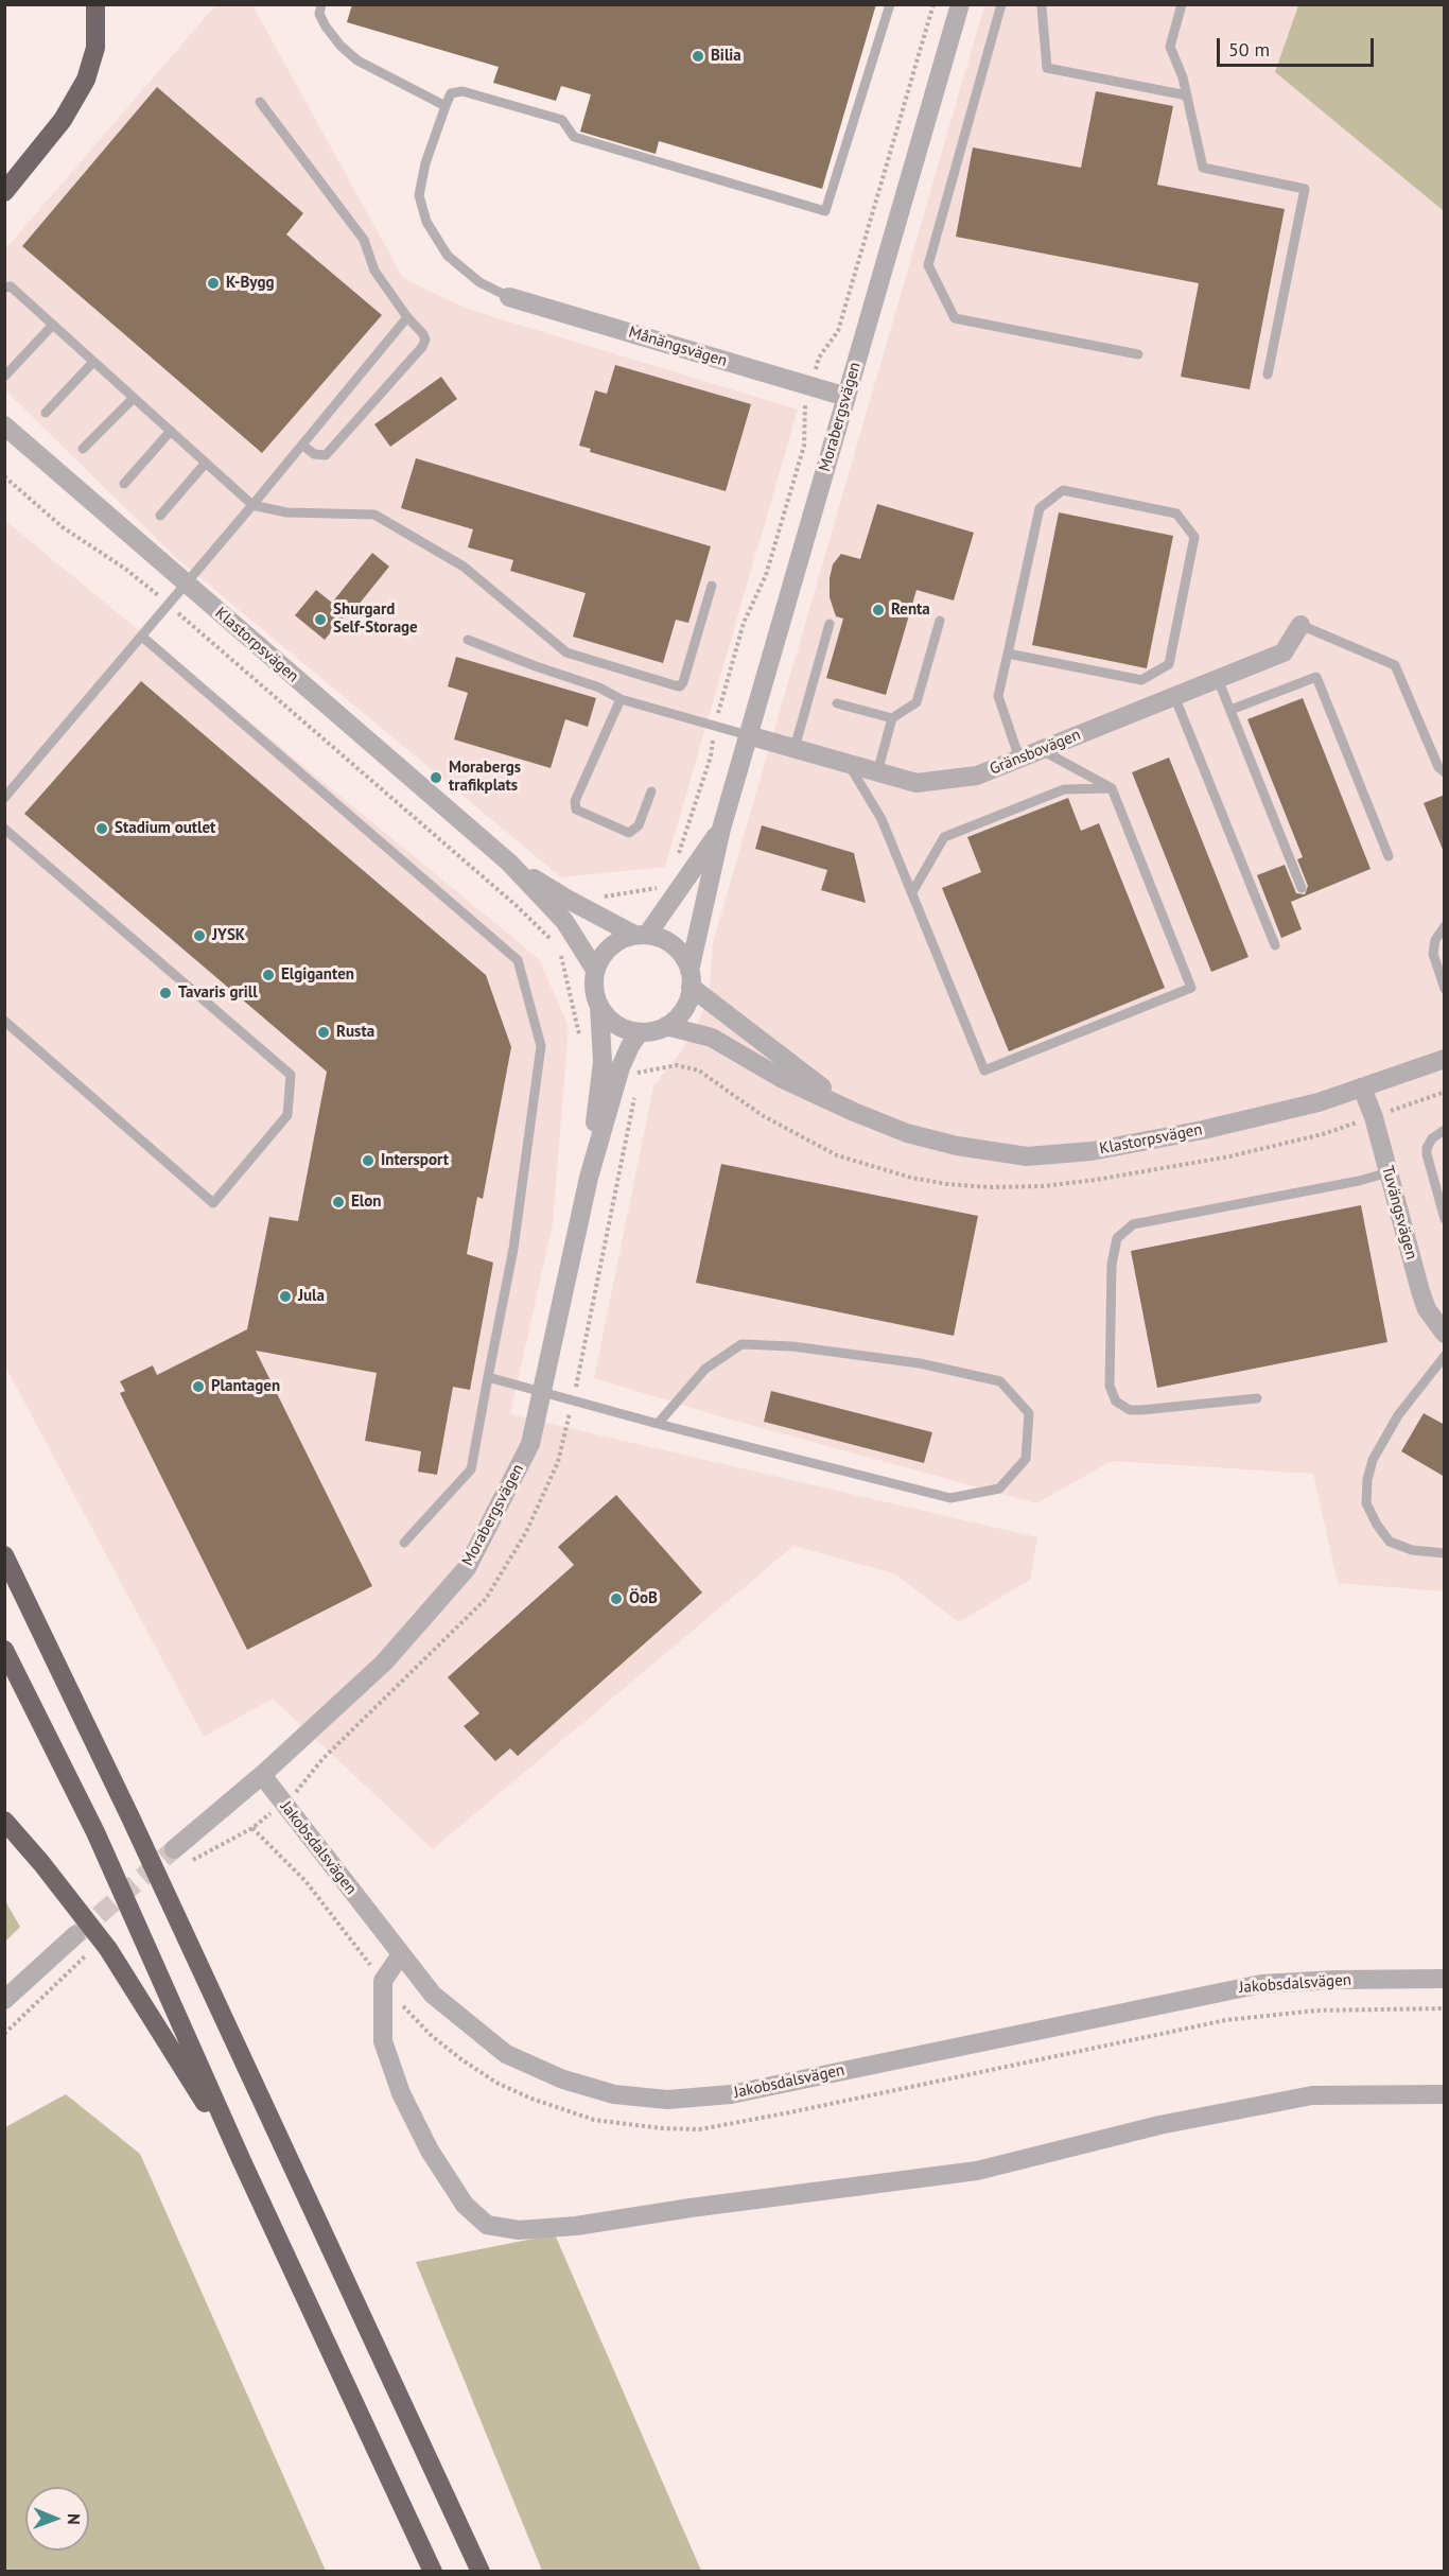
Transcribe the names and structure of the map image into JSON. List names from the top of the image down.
{
  "streets": {
    "street": [
      "Månängsvägen",
      "Morabergsvägen",
      "Klastorpsvägen",
      "Gränsbovägen",
      "Tuvängsvägen",
      "Jakobsdalsvägen"
    ]
  },
  "crossings": [
    ["Månängsvägen", "Morabergsvägen"],
    ["Morabergsvägen", "Klastorpsvägen"],
    ["Morabergsvägen", "Gränsbovägen"],
    ["Morabergsvägen", "Jakobsdalsvägen"],
    ["Klastorpsvägen", "Tuvängsvägen"]
  ],
  "places": [
    "Bilia",
    "K-Bygg",
    "Renta",
    "Shurgard Self-Storage",
    "Morabergs trafikplats",
    "Stadium outlet",
    "JYSK",
    "Elgiganten",
    "Tavaris grill",
    "Rusta",
    "Intersport",
    "Elon",
    "Jula",
    "Plantagen",
    "ÖoB"
  ],
  "scale_bar": "50 m",
  "north": "right"
}
